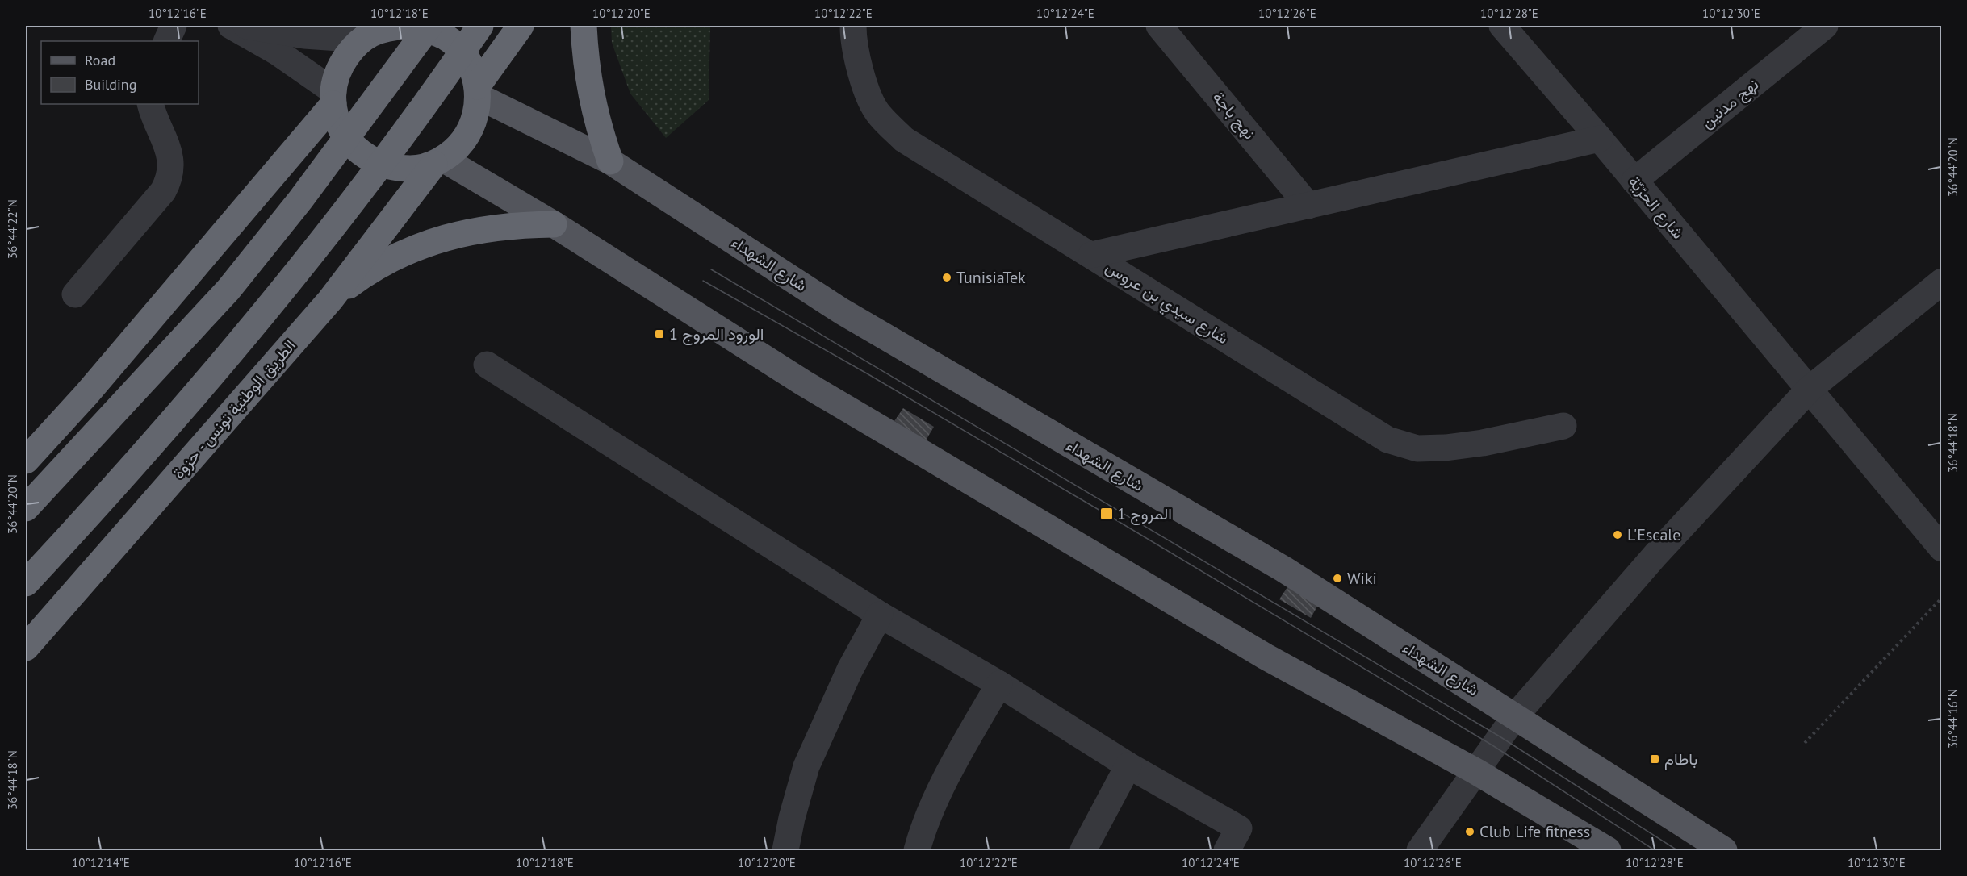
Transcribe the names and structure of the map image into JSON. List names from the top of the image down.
{
  "streets": {
    "highway": ["الطريق الوطنية تونس - حزوة"],
    "main road": ["شارع الشهداء"],
    "street": [
      "نهج مدنين",
      "نهج باجة",
      "شارع الحرّيّة",
      "شارع سيدي بن عروس"
    ]
  },
  "crossings": [
    ["نهج مدنين", "شارع الحرّيّة"],
    ["شارع الشهداء", "الطريق الوطنية تونس - حزوة"]
  ],
  "places": {
    "other": [
      "TunisiaTek",
      "L'Escale",
      "Wiki",
      "Club Life fitness"
    ],
    "transit": ["الورود المروج 1", "المروج 1", "باطام"]
  },
  "legend": ["Road", "Building"],
  "coordinates": [
    "10°12'16\"E",
    "10°12'18\"E",
    "10°12'20\"E",
    "10°12'22\"E",
    "10°12'24\"E",
    "10°12'26\"E",
    "10°12'28\"E",
    "10°12'30\"E",
    "36°44'20\"N",
    "36°44'22\"N",
    "36°44'18\"N",
    "36°44'16\"N",
    "10°12'14\"E"
  ]
}
